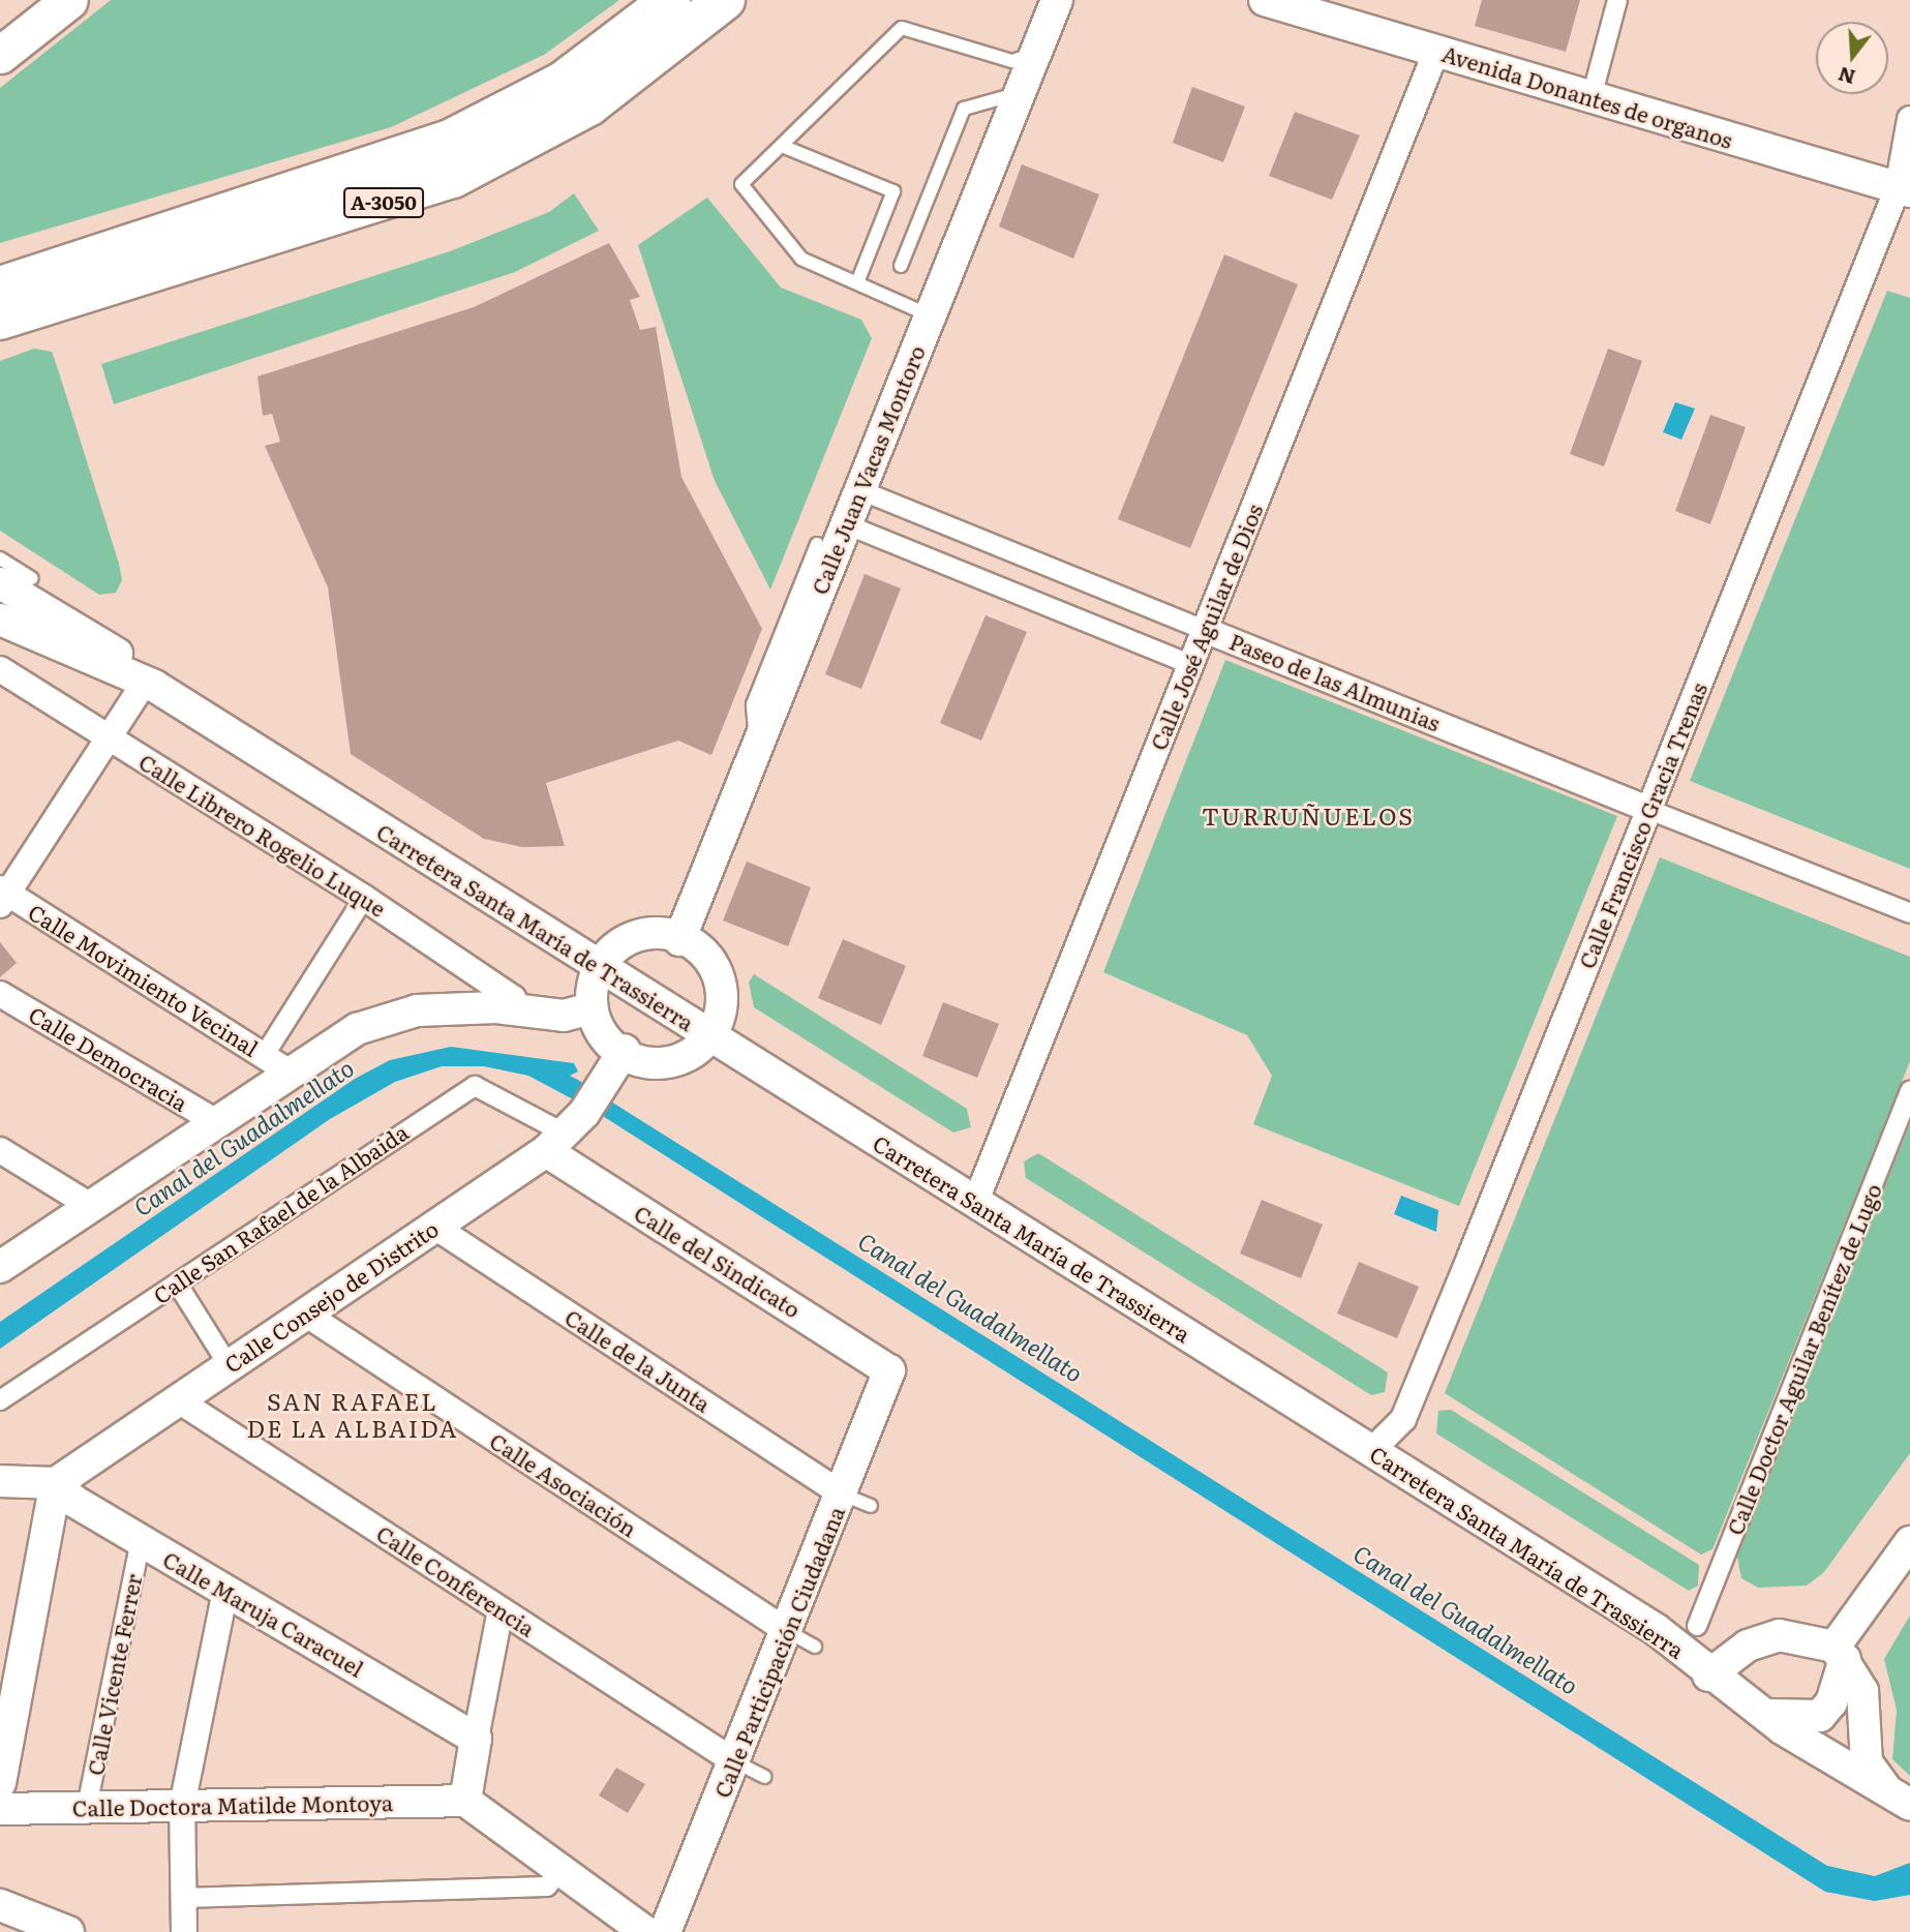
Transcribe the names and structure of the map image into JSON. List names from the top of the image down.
{
  "streets": {
    "highway": ["A-3050"],
    "street": [
      "Avenida Donantes de organos",
      "Calle Juan Vacas Montoro",
      "Calle José Aguilar de Dios",
      "Paseo de las Almunias",
      "Calle Francisco Gracia Trenas",
      "Calle Librero Rogelio Luque",
      "Carretera Santa María de Trassierra",
      "Calle Movimiento Vecinal",
      "Calle Democracia",
      "Calle San Rafael de la Albaida",
      "Calle del Sindicato",
      "Calle Consejo de Distrito",
      "Calle Doctor Aguilar Benítez de Lugo",
      "Calle de la Junta",
      "Calle Asociación",
      "Calle Conferencia",
      "Calle Maruja Caracuel",
      "Calle Participación Ciudadana",
      "Calle Vicente Ferrer",
      "Calle Doctora Matilde Montoya"
    ]
  },
  "crossings": [
    ["Avenida Donantes de organos", "Calle José Aguilar de Dios"],
    ["Avenida Donantes de organos", "Calle Francisco Gracia Trenas"],
    ["Calle Juan Vacas Montoro", "Paseo de las Almunias"],
    ["Calle José Aguilar de Dios", "Paseo de las Almunias"],
    ["Calle José Aguilar de Dios", "Carretera Santa María de Trassierra"],
    ["Paseo de las Almunias", "Calle Francisco Gracia Trenas"],
    ["Calle Francisco Gracia Trenas", "Carretera Santa María de Trassierra"],
    ["Calle San Rafael de la Albaida", "Calle del Sindicato"],
    ["Calle San Rafael de la Albaida", "Calle Consejo de Distrito"],
    ["Calle del Sindicato", "Calle Consejo de Distrito"],
    ["Calle del Sindicato", "Calle Participación Ciudadana"],
    ["Calle Consejo de Distrito", "Calle de la Junta"],
    ["Calle Consejo de Distrito", "Calle Asociación"],
    ["Calle Consejo de Distrito", "Calle Conferencia"],
    ["Calle Consejo de Distrito", "Calle Maruja Caracuel"],
    ["Calle de la Junta", "Calle Participación Ciudadana"],
    ["Calle Asociación", "Calle Participación Ciudadana"],
    ["Calle Conferencia", "Calle Participación Ciudadana"],
    ["Calle Maruja Caracuel", "Calle Vicente Ferrer"],
    ["Calle Vicente Ferrer", "Calle Doctora Matilde Montoya"]
  ],
  "districts": ["TURRUÑUELOS", "SAN RAFAEL DE LA ALBAIDA"],
  "water": ["Canal del Guadalmellato"],
  "north": "bottom"
}
